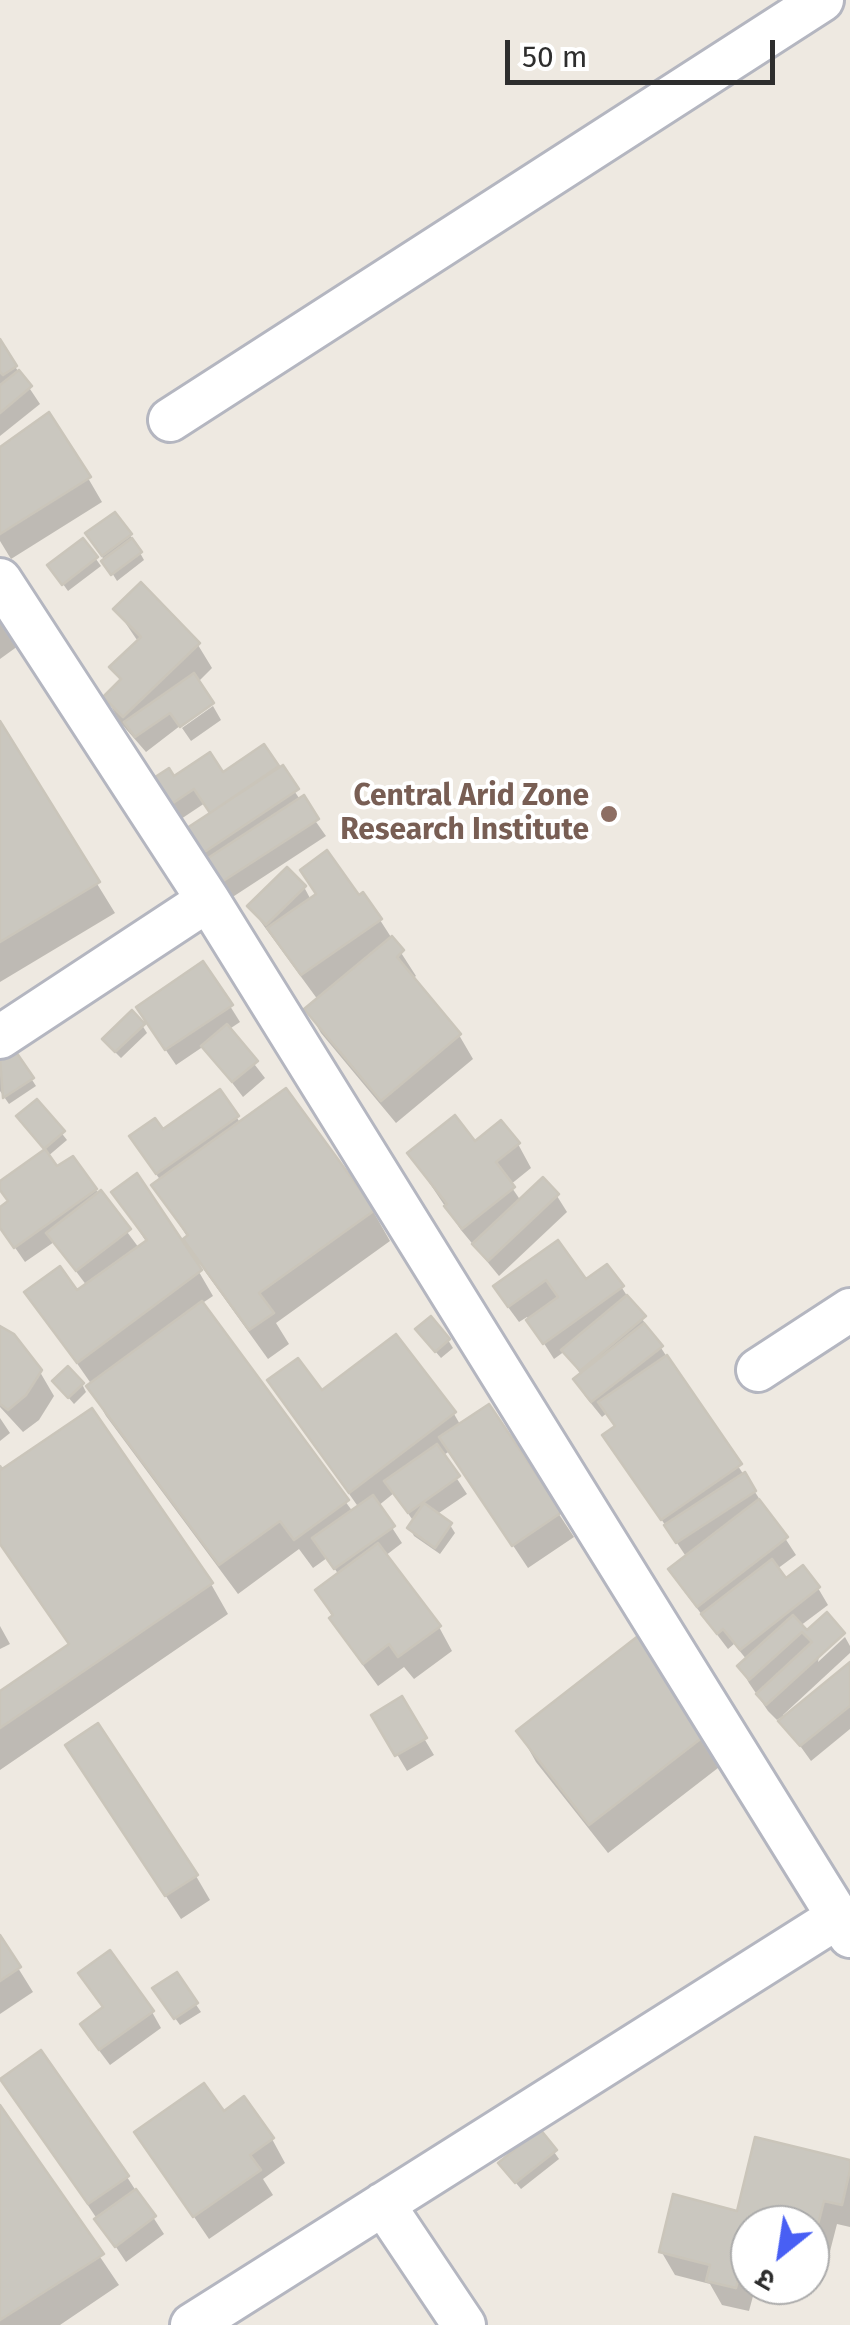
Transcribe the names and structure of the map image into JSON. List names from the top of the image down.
{
  "places": ["Central Arid Zone Research Institute"],
  "scale_bar": "50 m",
  "north": "bottom left"
}
